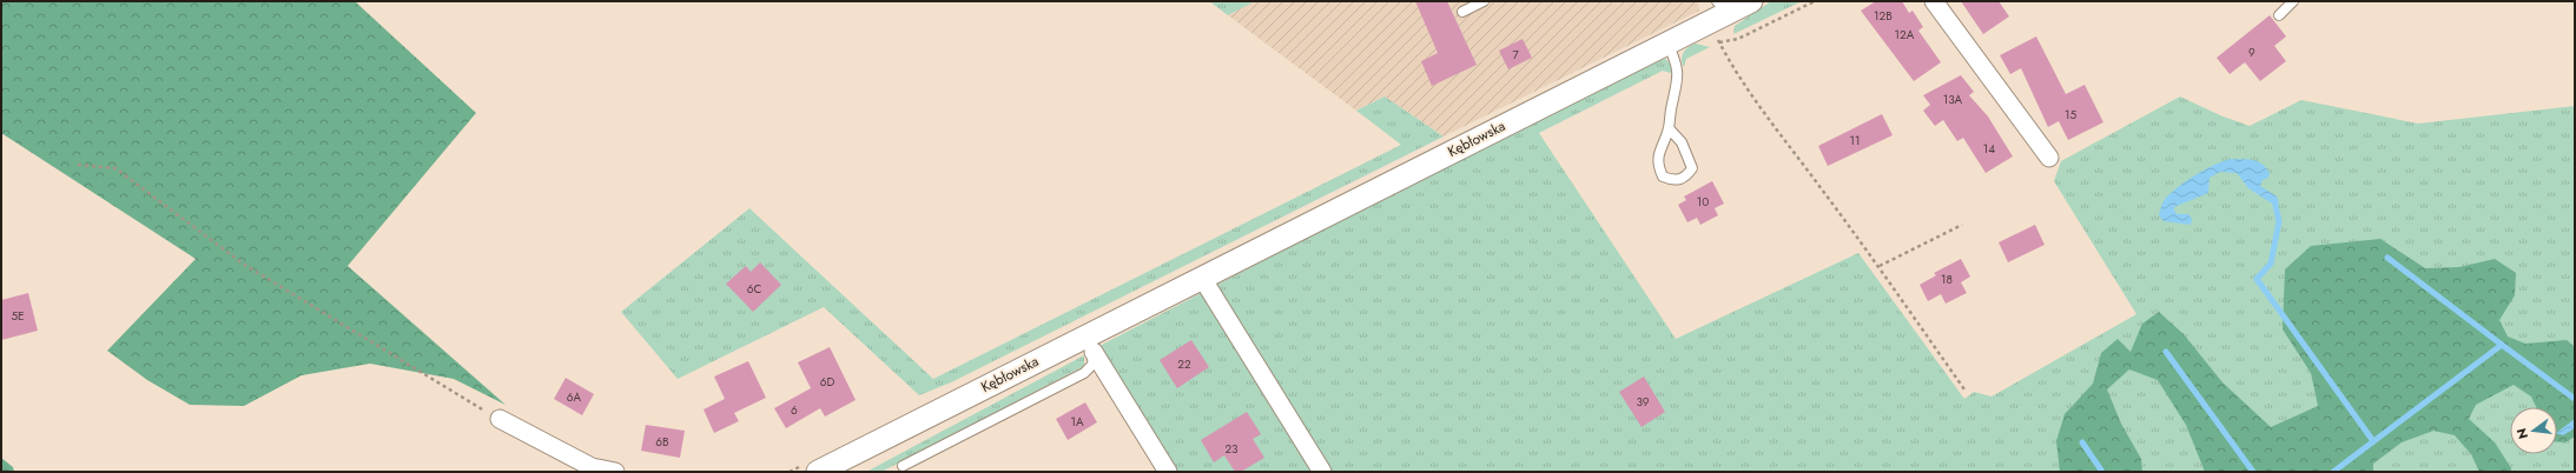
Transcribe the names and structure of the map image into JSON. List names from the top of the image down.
{
  "streets": {
    "street": ["Kębłowska"]
  },
  "house_numbers": [
    "12B",
    "12A",
    "9",
    "7",
    "13A",
    "15",
    "11",
    "14",
    "10",
    "18",
    "6C",
    "5E",
    "22",
    "6D",
    "6A",
    "39",
    "6",
    "1A",
    "6B",
    "23"
  ],
  "north": "left"
}
